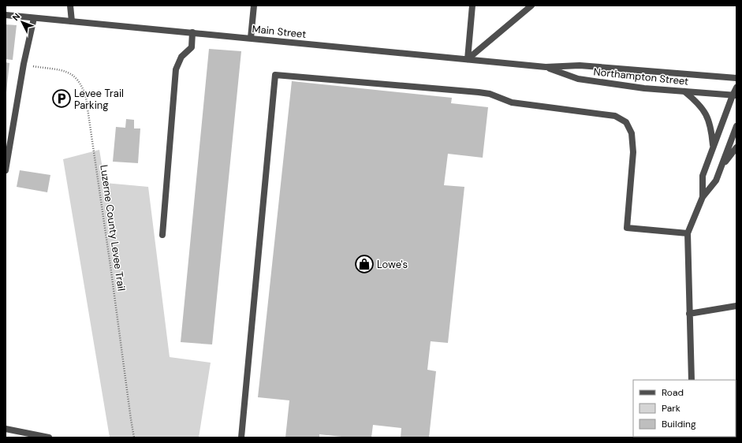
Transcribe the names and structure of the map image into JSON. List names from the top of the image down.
{
  "streets": {
    "street": ["Main Street", "Northampton Street"],
    "path": ["Luzerne County Levee Trail"]
  },
  "crossings": [
    ["Main Street", "Northampton Street"]
  ],
  "places": {
    "parking": ["Levee Trail Parking"],
    "shop": ["Lowe's"]
  },
  "legend": ["Road", "Park", "Building"],
  "north": "top left"
}
